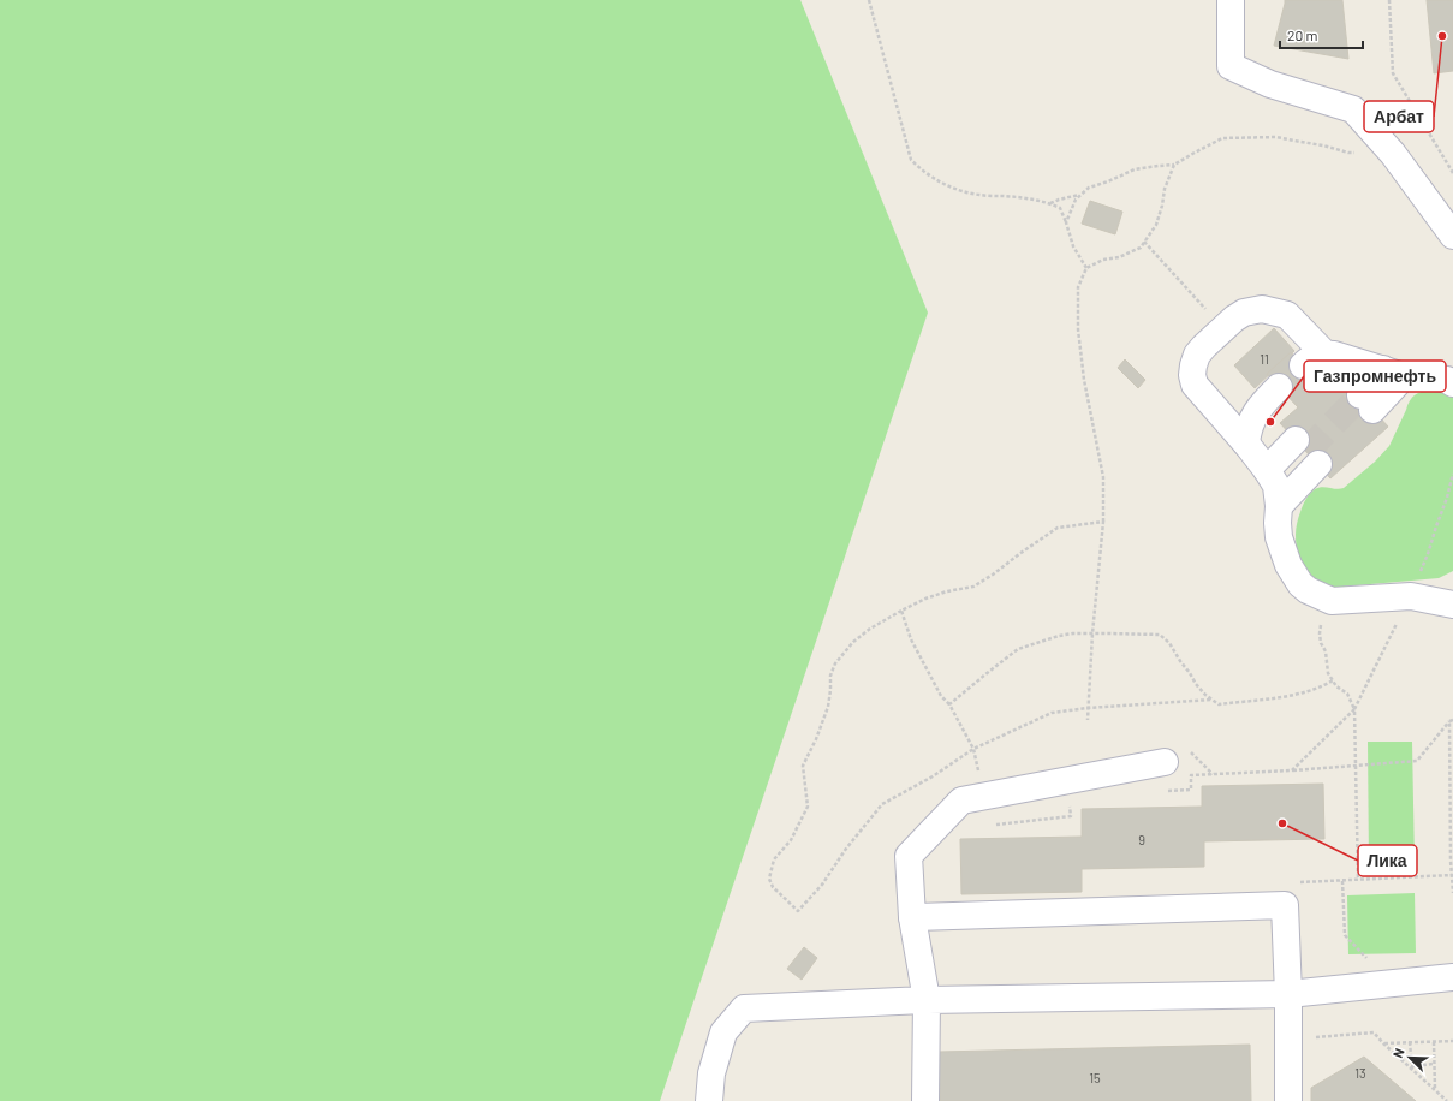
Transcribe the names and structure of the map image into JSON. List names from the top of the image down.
{
  "places": ["Арбат", "Газпромнефть", "Лика"],
  "house_numbers": [
    "11",
    "9",
    "13",
    "15"
  ],
  "scale_bar": "20 m",
  "north": "top left"
}
